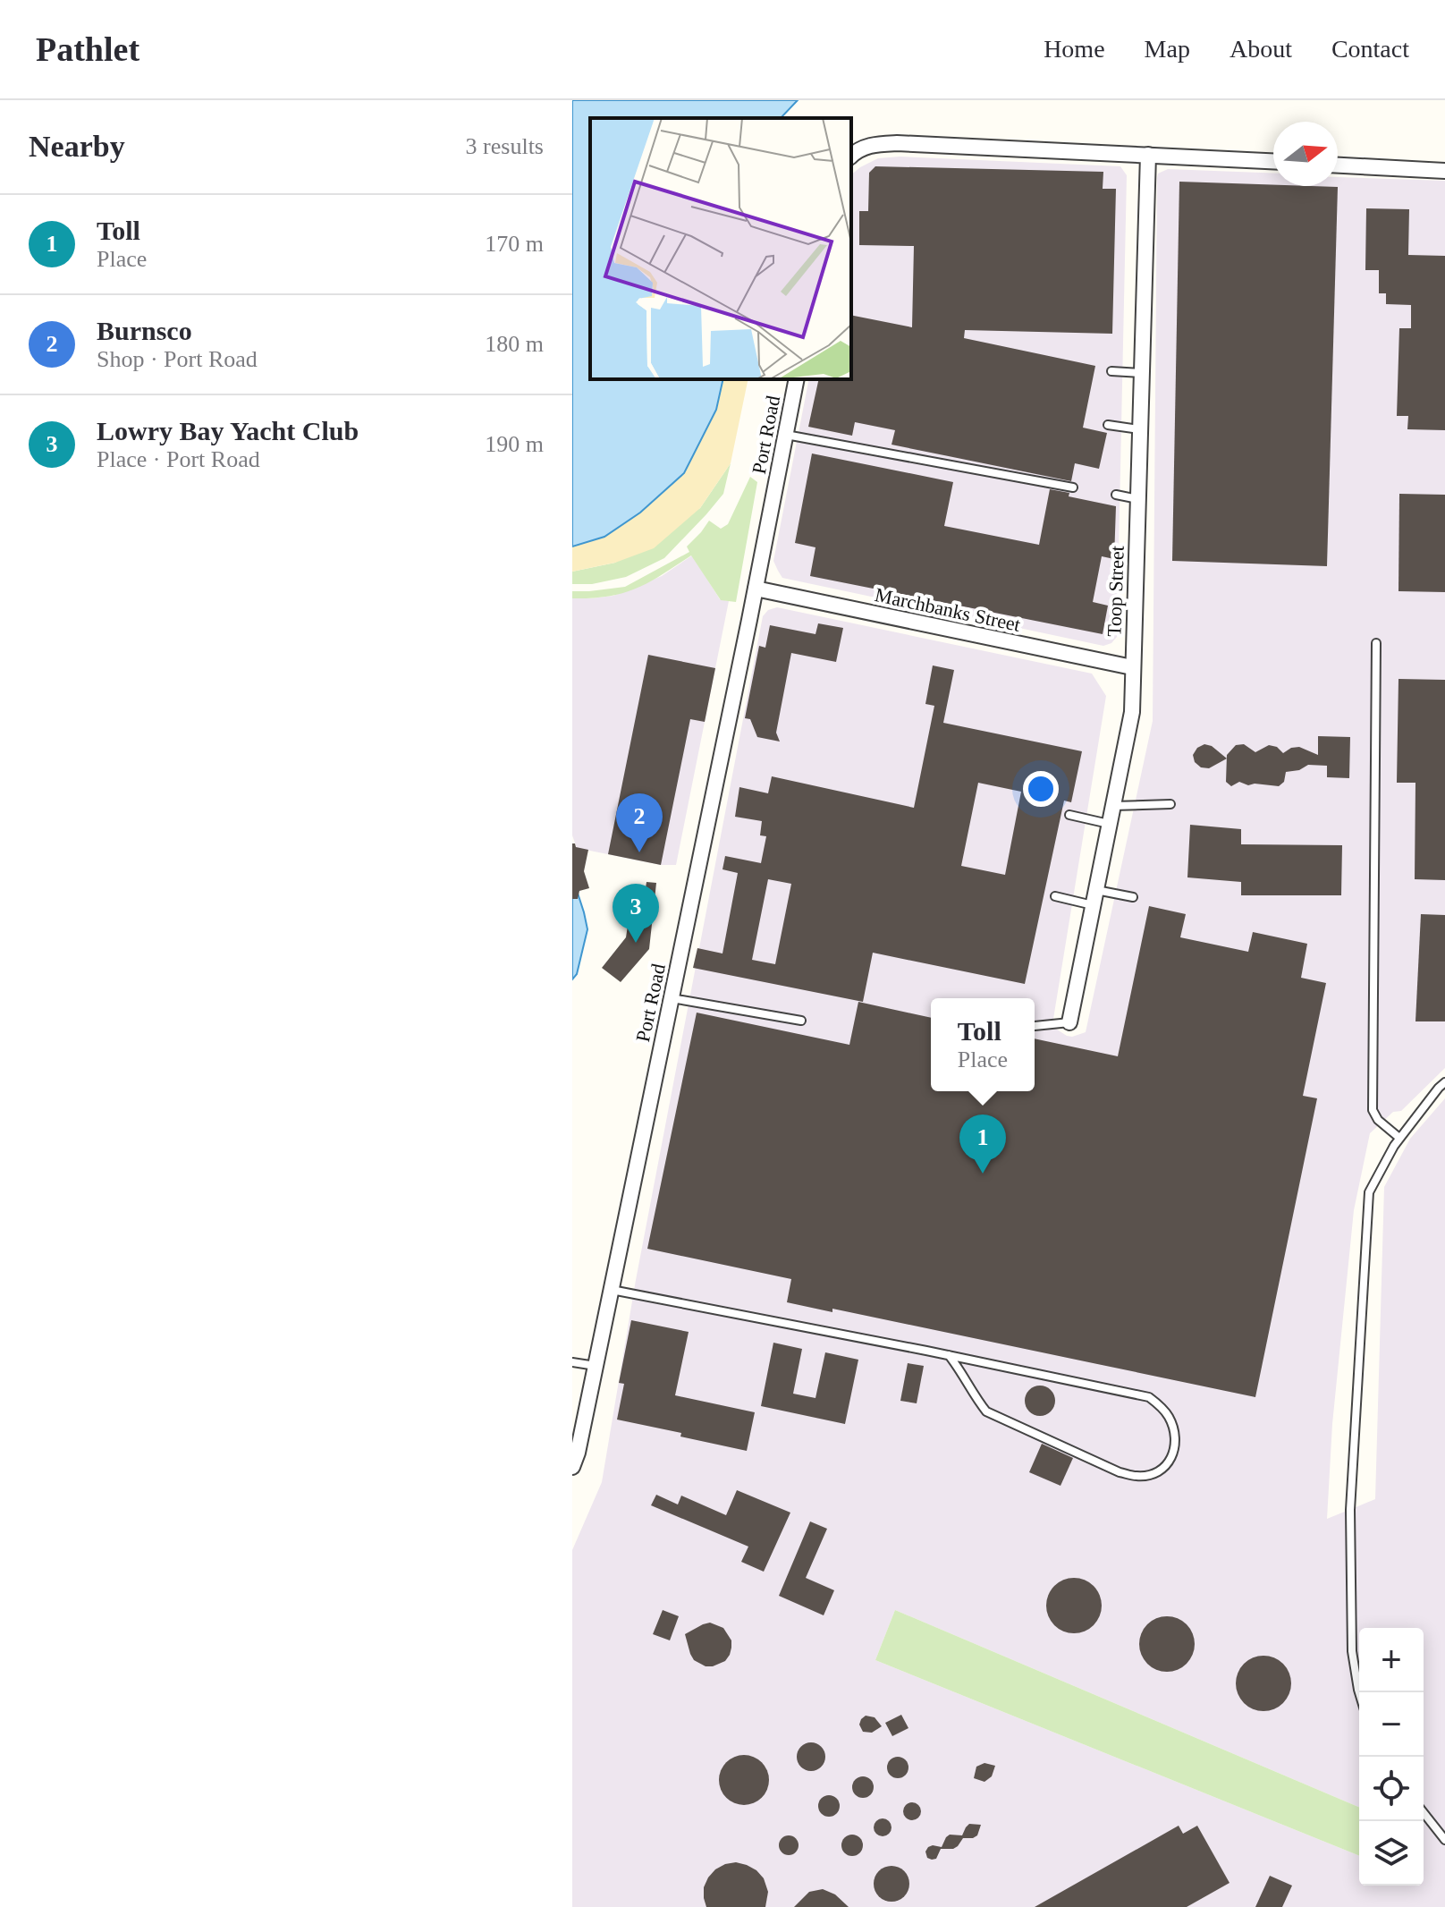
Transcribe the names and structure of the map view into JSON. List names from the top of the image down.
{
  "streets": {
    "street": ["Port Road", "Toop Street", "Marchbanks Street"]
  },
  "crossings": [
    ["Port Road", "Marchbanks Street"],
    ["Toop Street", "Marchbanks Street"]
  ],
  "north": "right",
  "page": {
    "header": "Pathlet",
    "nav": [
      "Home",
      "Map",
      "About",
      "Contact"
    ],
    "heading": ["Nearby", "3 results"],
    "list": [
      {
        "mark": "1",
        "name": "Toll",
        "note": "Place",
        "value": "170 m"
      },
      {
        "mark": "2",
        "name": "Burnsco",
        "note": "Shop · Port Road",
        "value": "180 m"
      },
      {
        "mark": "3",
        "name": "Lowry Bay Yacht Club",
        "note": "Place · Port Road",
        "value": "190 m"
      }
    ],
    "pins": ["2", "3", "1"],
    "popup": ["Toll", "Place"],
    "map_buttons": ["+", "−"]
  }
}
